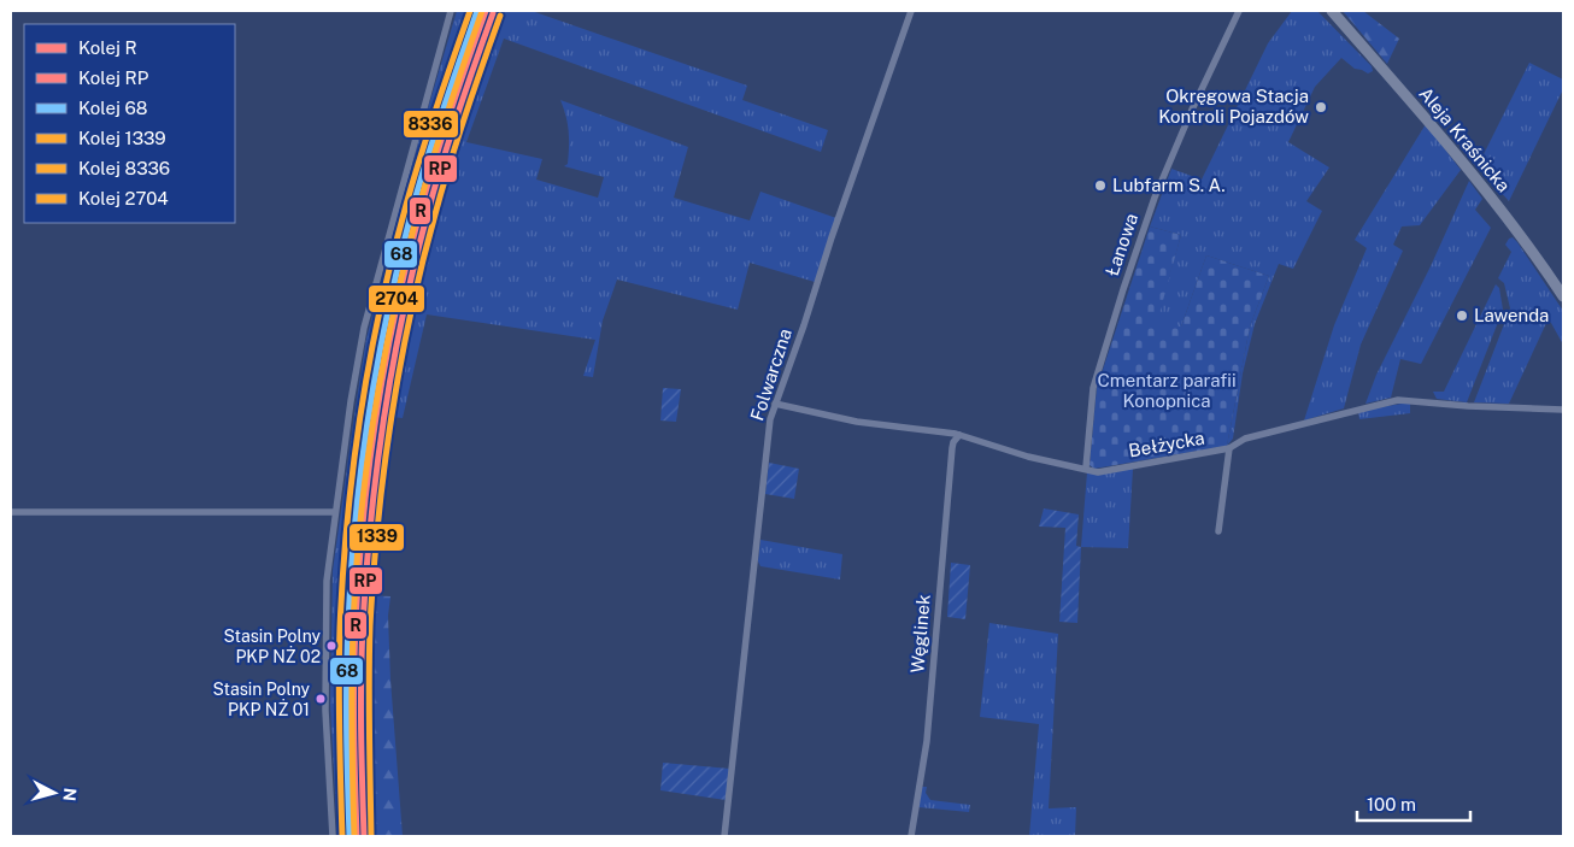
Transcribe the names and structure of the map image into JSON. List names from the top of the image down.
{
  "streets": {
    "main road": ["Aleja Kraśnicka"],
    "street": [
      "Łanowa",
      "Folwarczna",
      "Bełżycka",
      "Węglinek"
    ]
  },
  "crossings": [
    ["Łanowa", "Bełżycka"],
    ["Folwarczna", "Bełżycka"],
    ["Bełżycka", "Węglinek"]
  ],
  "parks": ["Cmentarz parafii Konopnica"],
  "places": [
    "Okręgowa Stacja Kontroli Pojazdów",
    "Lubfarm S. A.",
    "Lawenda",
    "Stasin Polny PKP NŻ 02",
    "Stasin Polny PKP NŻ 01"
  ],
  "lines": [
    "rail line R",
    "rail line 68",
    "rail line 8336",
    "rail line 2704",
    "rail line RP",
    "rail line 1339"
  ],
  "legend": [
    "Kolej R",
    "Kolej RP",
    "Kolej 68",
    "Kolej 1339",
    "Kolej 8336",
    "Kolej 2704"
  ],
  "scale_bar": "100 m",
  "north": "right"
}
